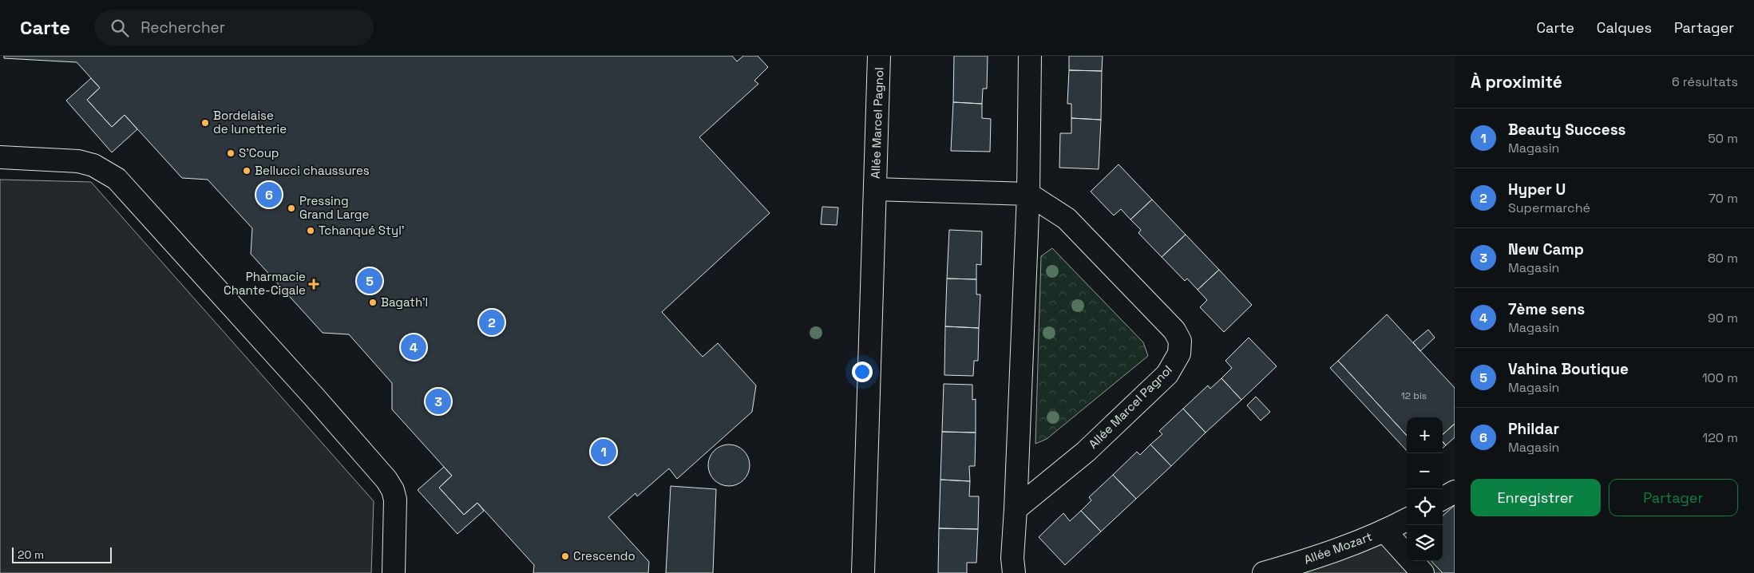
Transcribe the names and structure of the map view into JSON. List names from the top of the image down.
{
  "streets": {
    "street": ["Allée Marcel Pagnol", "Allée Mozart"]
  },
  "places": {
    "other": [
      "Bordelaise de lunetterie",
      "S’Coup",
      "Bellucci chaussures",
      "Pressing Grand Large",
      "Tchanqué Styl’",
      "Bagath’l",
      "Crescendo"
    ],
    "health": ["Pharmacie Chante-Cigale"]
  },
  "house_numbers": ["12 bis"],
  "scale_bar": "20 m",
  "page": {
    "header": "Carte",
    "search": "Rechercher",
    "nav": ["Carte", "Calques", "Partager"],
    "heading": ["À proximité", "6 résultats"],
    "list": [
      {
        "mark": "1",
        "name": "Beauty Success",
        "note": "Magasin",
        "value": "50 m"
      },
      {
        "mark": "2",
        "name": "Hyper U",
        "note": "Supermarché",
        "value": "70 m"
      },
      {
        "mark": "3",
        "name": "New Camp",
        "note": "Magasin",
        "value": "80 m"
      },
      {
        "mark": "4",
        "name": "7ème sens",
        "note": "Magasin",
        "value": "90 m"
      },
      {
        "mark": "5",
        "name": "Vahina Boutique",
        "note": "Magasin",
        "value": "100 m"
      },
      {
        "mark": "6",
        "name": "Phildar",
        "note": "Magasin",
        "value": "120 m"
      }
    ],
    "pins": [
      "6",
      "5",
      "2",
      "4",
      "3",
      "1"
    ],
    "map_buttons": ["+", "−"],
    "buttons": ["Enregistrer", "Partager"],
    "scale": "20 m"
  }
}
